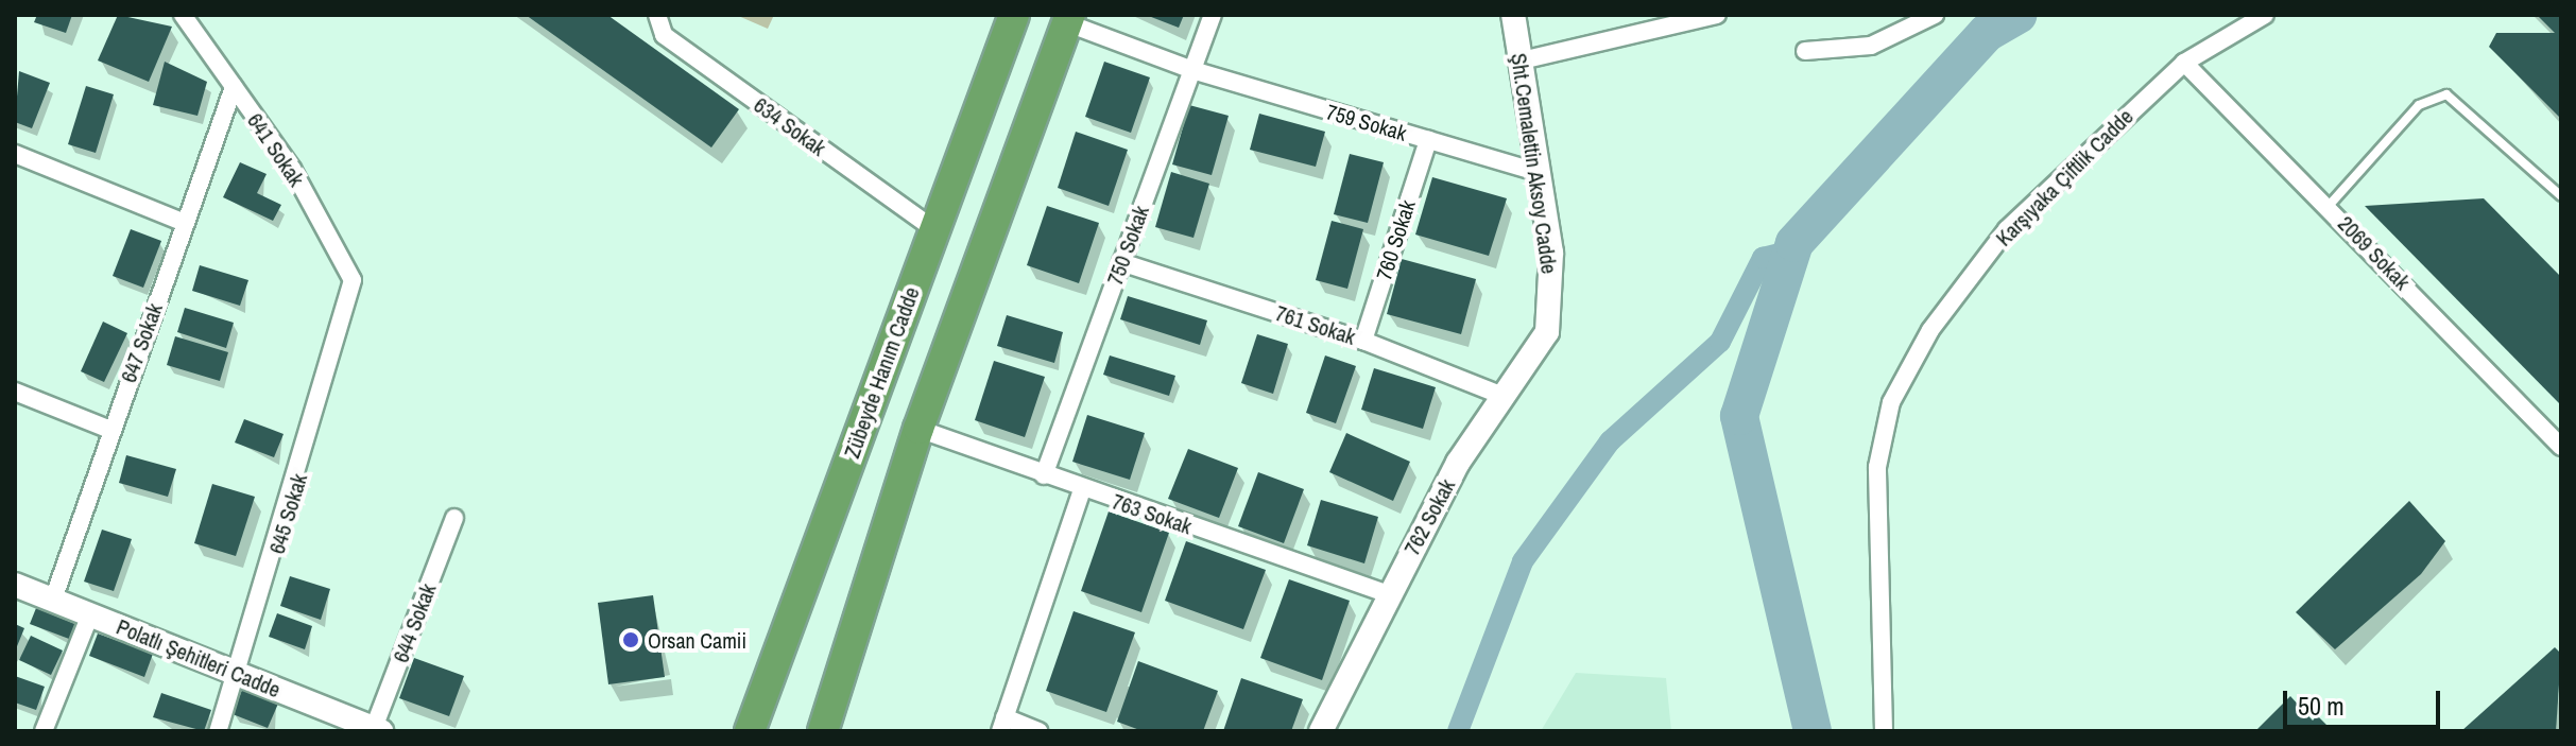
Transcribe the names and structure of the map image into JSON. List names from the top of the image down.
{
  "streets": {
    "highway": ["Zübeyde Hanım Cadde"],
    "street": [
      "759 Sokak",
      "634 Sokak",
      "641 Sokak",
      "Şht.Cemalettin Aksoy Cadde",
      "Karşıyaka Çiftlik Cadde",
      "760 Sokak",
      "750 Sokak",
      "2069 Sokak",
      "761 Sokak",
      "647 Sokak",
      "645 Sokak",
      "763 Sokak",
      "762 Sokak",
      "644 Sokak",
      "Polatlı Şehitleri Cadde"
    ]
  },
  "crossings": [
    ["759 Sokak", "Şht.Cemalettin Aksoy Cadde"],
    ["759 Sokak", "760 Sokak"],
    ["759 Sokak", "750 Sokak"],
    ["634 Sokak", "Zübeyde Hanım Cadde"],
    ["641 Sokak", "647 Sokak"],
    ["641 Sokak", "645 Sokak"],
    ["Şht.Cemalettin Aksoy Cadde", "762 Sokak"],
    ["Karşıyaka Çiftlik Cadde", "2069 Sokak"],
    ["760 Sokak", "761 Sokak"],
    ["750 Sokak", "761 Sokak"],
    ["750 Sokak", "763 Sokak"],
    ["761 Sokak", "762 Sokak"],
    ["647 Sokak", "Polatlı Şehitleri Cadde"],
    ["645 Sokak", "Polatlı Şehitleri Cadde"],
    ["763 Sokak", "762 Sokak"],
    ["644 Sokak", "Polatlı Şehitleri Cadde"]
  ],
  "places": ["Orsan Camii"],
  "scale_bar": "50 m"
}
